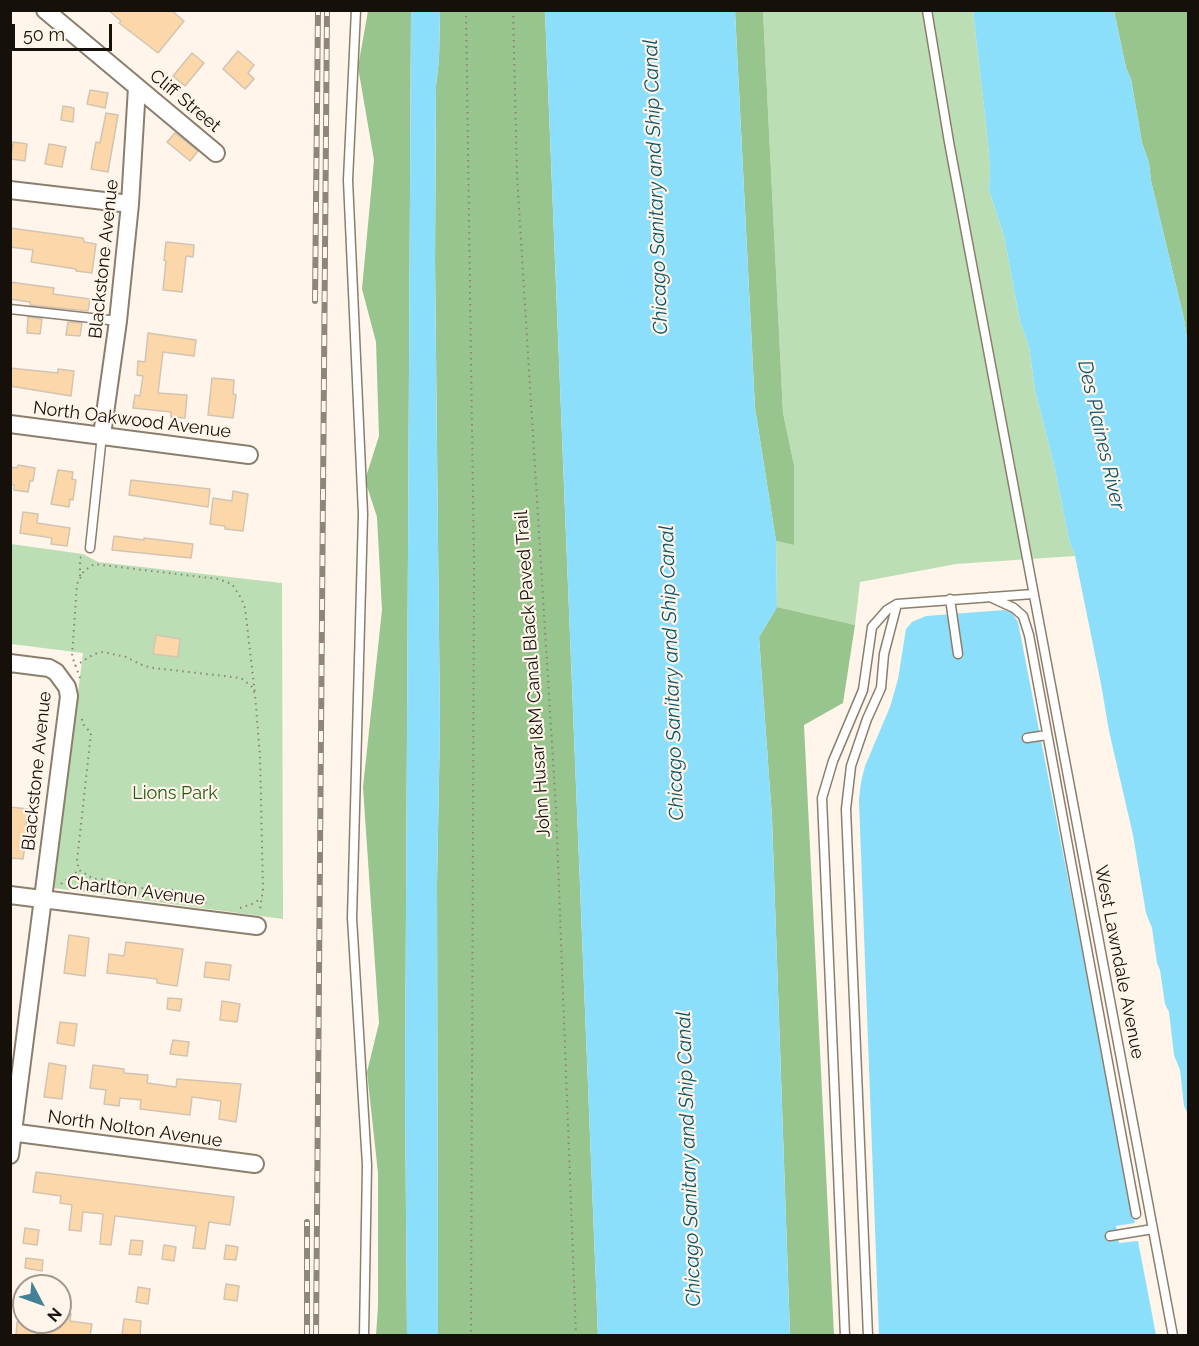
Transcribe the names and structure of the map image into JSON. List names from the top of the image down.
{
  "streets": {
    "street": [
      "Cliff Street",
      "Blackstone Avenue",
      "North Oakwood Avenue",
      "Charlton Avenue",
      "North Nolton Avenue"
    ],
    "lane": ["West Lawndale Avenue"],
    "path": ["John Husar I&M Canal Black Paved Trail"]
  },
  "crossings": [
    ["Cliff Street", "Blackstone Avenue"],
    ["Blackstone Avenue", "North Oakwood Avenue"],
    ["Blackstone Avenue", "Charlton Avenue"],
    ["Blackstone Avenue", "North Nolton Avenue"]
  ],
  "water": ["Chicago Sanitary and Ship Canal", "Des Plaines River"],
  "parks": ["Lions Park"],
  "scale_bar": "50 m",
  "north": "bottom right"
}
